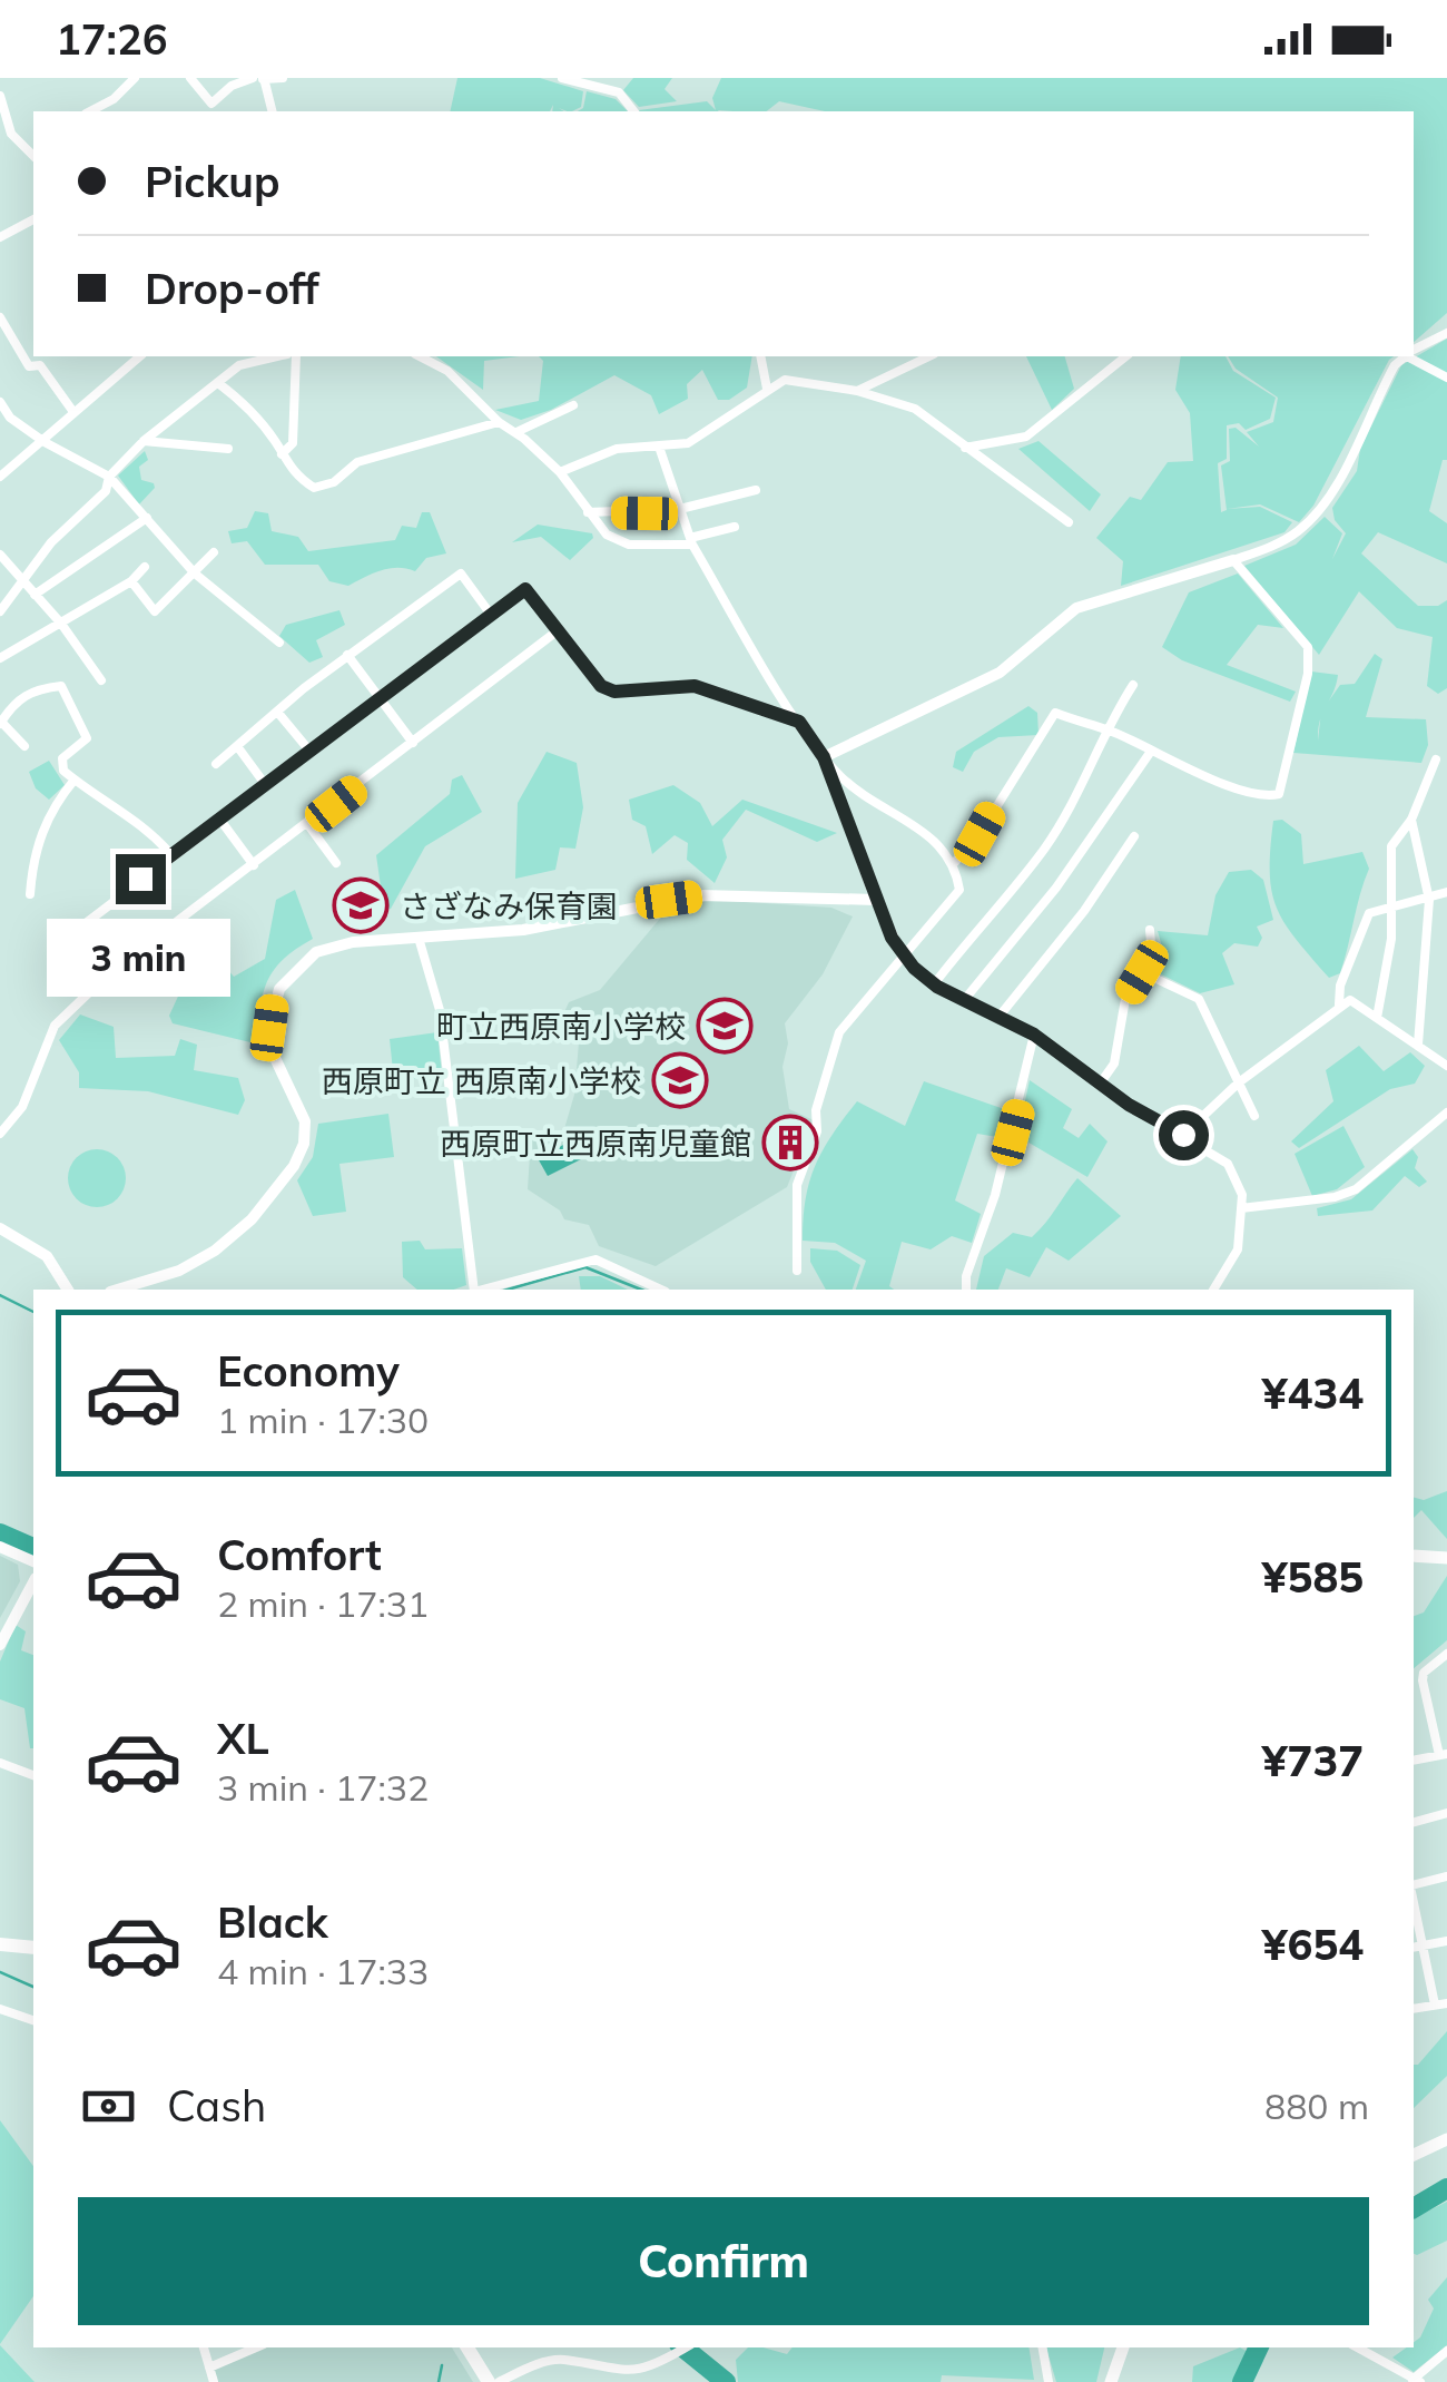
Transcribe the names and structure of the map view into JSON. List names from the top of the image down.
{
  "places": {
    "school or university": ["さざなみ保育園", "町立西原南小学校", "西原町立 西原南小学校"],
    "building": ["西原町立西原南児童館"]
  },
  "page": {
    "status": "17:26",
    "banner": ["Pickup", "Drop-off"],
    "bubble": "3 min",
    "list": [
      {
        "name": "Economy",
        "note": "1 min · 17:30",
        "value": "¥434"
      },
      {
        "name": "Comfort",
        "note": "2 min · 17:31",
        "value": "¥585"
      },
      {
        "name": "XL",
        "note": "3 min · 17:32",
        "value": "¥737"
      },
      {
        "name": "Black",
        "note": "4 min · 17:33",
        "value": "¥654"
      }
    ],
    "pay": ["Cash", "880 m"],
    "buttons": "Confirm"
  }
}
